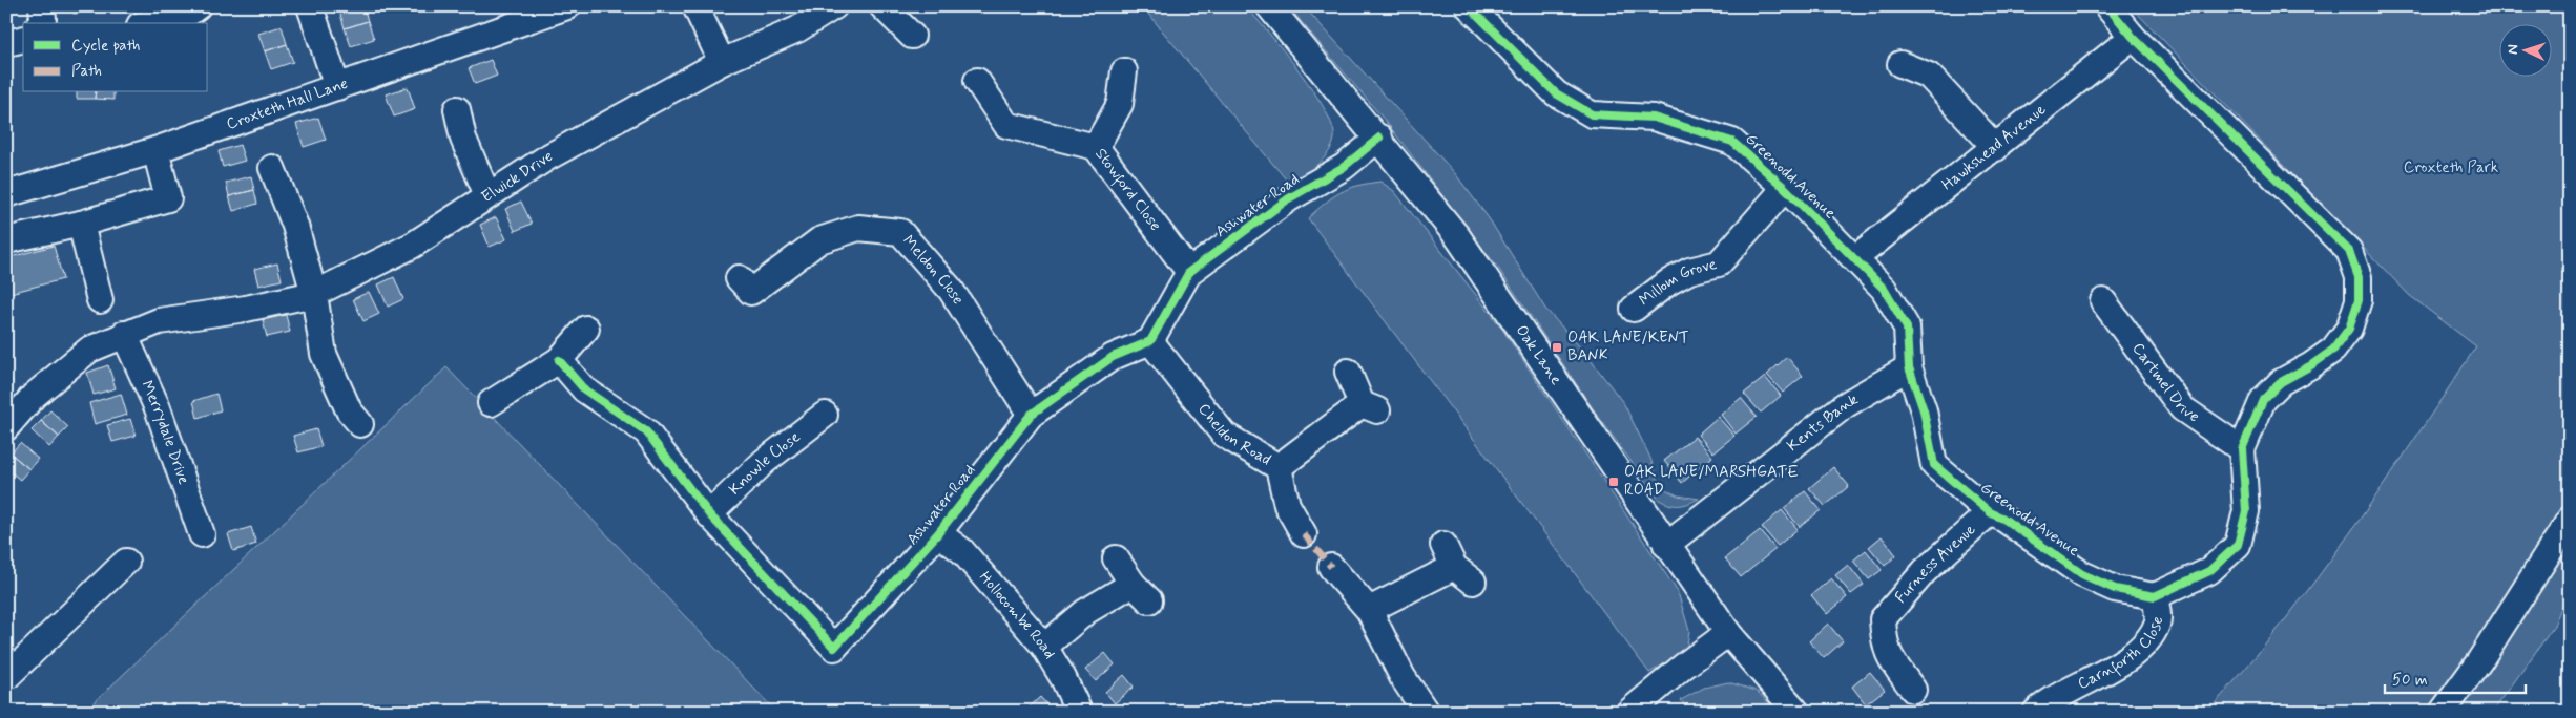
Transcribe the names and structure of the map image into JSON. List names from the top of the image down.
{
  "streets": {
    "street": [
      "Croxteth Hall Lane",
      "Hawkshead Avenue",
      "Greenodd Avenue",
      "Elwick Drive",
      "Stowford Close",
      "Ashwater Road",
      "Meldon Close",
      "Millom Grove",
      "Oak Lane",
      "Cartmel Drive",
      "Kents Bank",
      "Merrydale Drive",
      "Cheldon Road",
      "Knowle Close",
      "Furness Avenue",
      "Hollocombe Road",
      "Carnforth Close"
    ]
  },
  "crossings": [
    ["Hawkshead Avenue", "Greenodd Avenue"],
    ["Greenodd Avenue", "Millom Grove"],
    ["Greenodd Avenue", "Kents Bank"],
    ["Greenodd Avenue", "Furness Avenue"],
    ["Greenodd Avenue", "Carnforth Close"],
    ["Stowford Close", "Ashwater Road"],
    ["Ashwater Road", "Meldon Close"],
    ["Ashwater Road", "Oak Lane"],
    ["Ashwater Road", "Cheldon Road"],
    ["Ashwater Road", "Knowle Close"],
    ["Ashwater Road", "Hollocombe Road"],
    ["Oak Lane", "Kents Bank"]
  ],
  "parks": ["Croxteth Park"],
  "places": {
    "transit": ["OAK LANE/KENT BANK", "OAK LANE/MARSHGATE ROAD"]
  },
  "legend": ["Cycle path", "Path"],
  "scale_bar": "50 m",
  "north": "left"
}
